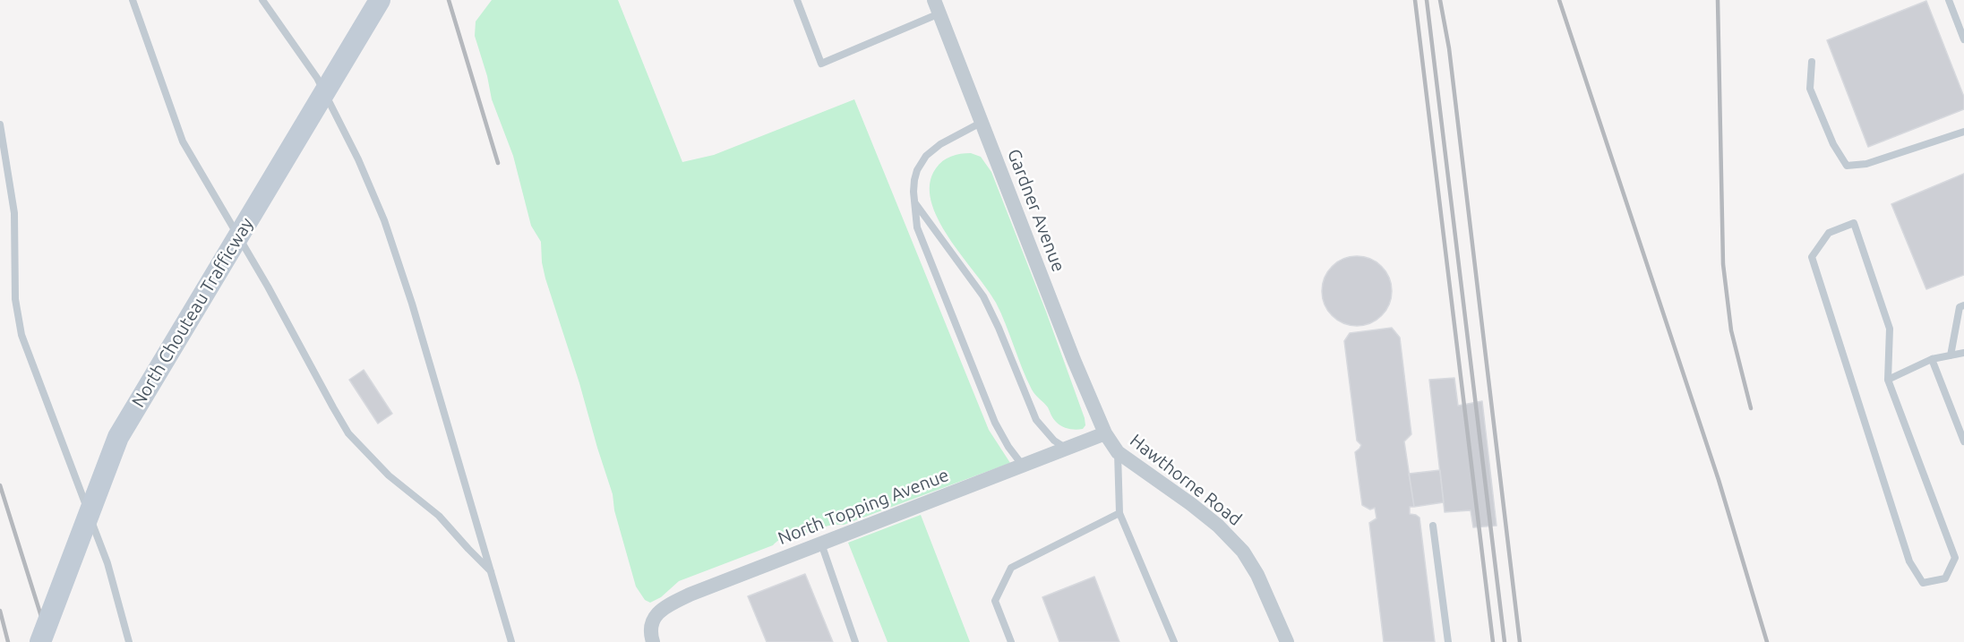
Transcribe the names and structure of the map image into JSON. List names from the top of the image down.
{
  "streets": {
    "main road": ["North Chouteau Trafficway"],
    "street": ["Gardner Avenue", "Hawthorne Road", "North Topping Avenue"]
  },
  "crossings": [
    ["Gardner Avenue", "Hawthorne Road"],
    ["Gardner Avenue", "North Topping Avenue"],
    ["Hawthorne Road", "North Topping Avenue"]
  ]
}
